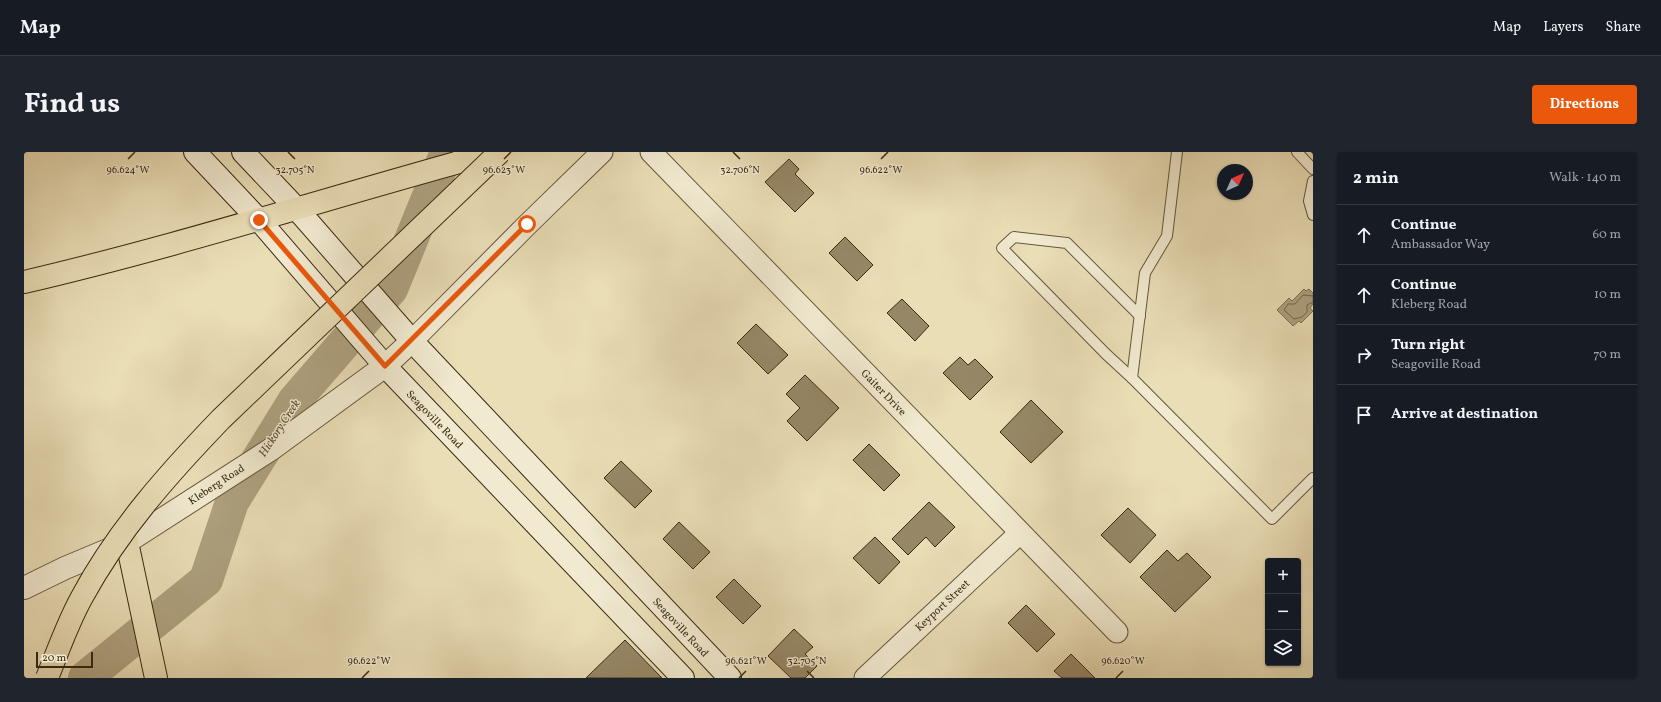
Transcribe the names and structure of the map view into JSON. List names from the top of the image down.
{
  "streets": {
    "main road": ["Seagoville Road", "Kleberg Road"],
    "street": ["Gaiter Drive", "Keyport Street"]
  },
  "crossings": [
    ["Gaiter Drive", "Keyport Street"],
    ["Seagoville Road", "Kleberg Road"]
  ],
  "water": ["Hickory Creek"],
  "scale_bar": "20 m",
  "north": "top right",
  "page": {
    "header": "Map",
    "nav": ["Map", "Layers", "Share"],
    "title": "Find us",
    "buttons": "Directions",
    "heading": ["2 min", "Walk · 140 m"],
    "list": [
      ["Continue", "Ambassador Way", "60 m"],
      ["Continue", "Kleberg Road", "10 m"],
      ["Turn right", "Seagoville Road", "70 m"],
      "Arrive at destination"
    ],
    "map_buttons": ["+", "−"],
    "scale": "20 m"
  },
  "coordinates": [
    "96.624°W",
    "32.705°N",
    "96.623°W",
    "32.706°N",
    "96.622°W",
    "96.621°W",
    "96.620°W"
  ]
}
